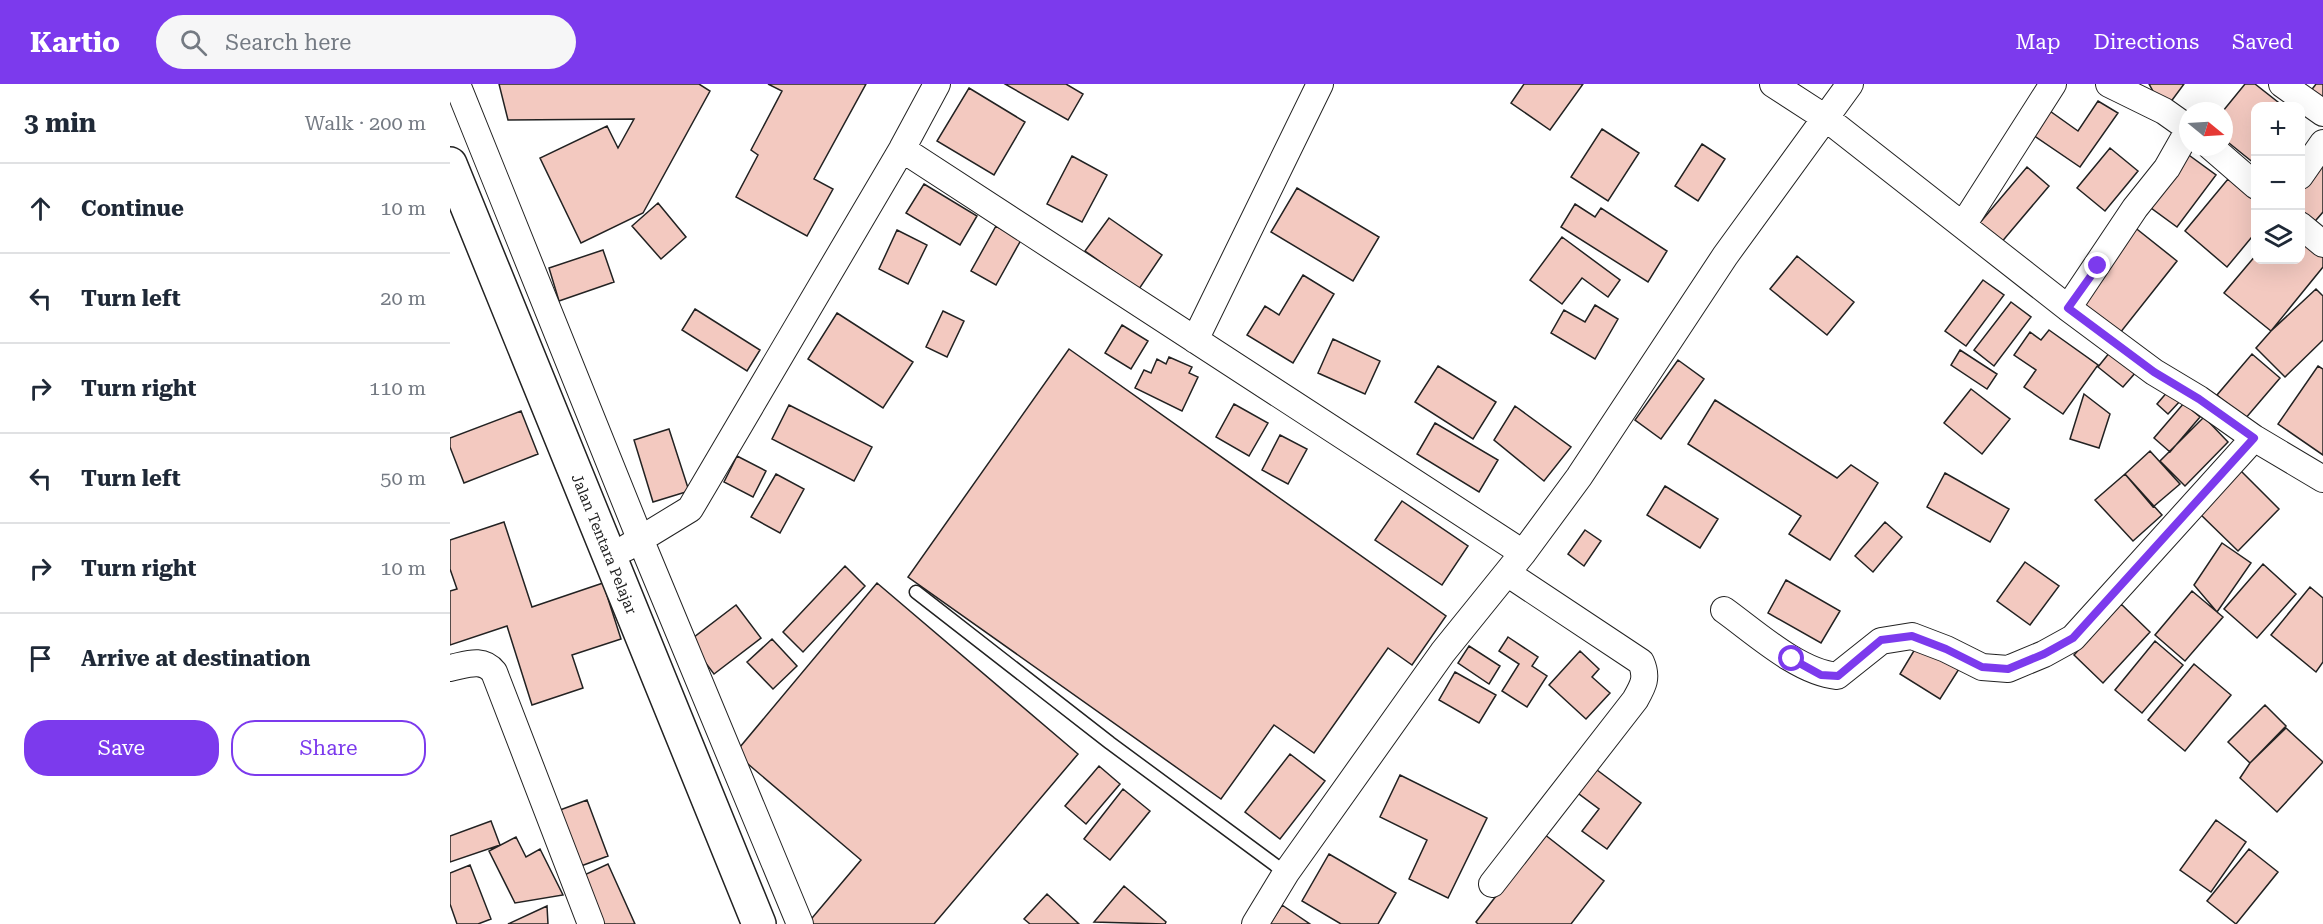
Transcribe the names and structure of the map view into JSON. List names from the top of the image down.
{
  "streets": {
    "main road": ["Jalan Tentara Pelajar"]
  },
  "north": "right",
  "page": {
    "header": "Kartio",
    "search": "Search here",
    "nav": ["Map", "Directions", "Saved"],
    "heading": ["3 min", "Walk · 200 m"],
    "map_buttons": ["+", "−"],
    "list": [
      ["Continue", "10 m"],
      ["Turn left", "20 m"],
      ["Turn right", "110 m"],
      ["Turn left", "50 m"],
      ["Turn right", "10 m"],
      "Arrive at destination"
    ],
    "buttons": ["Save", "Share"]
  }
}
